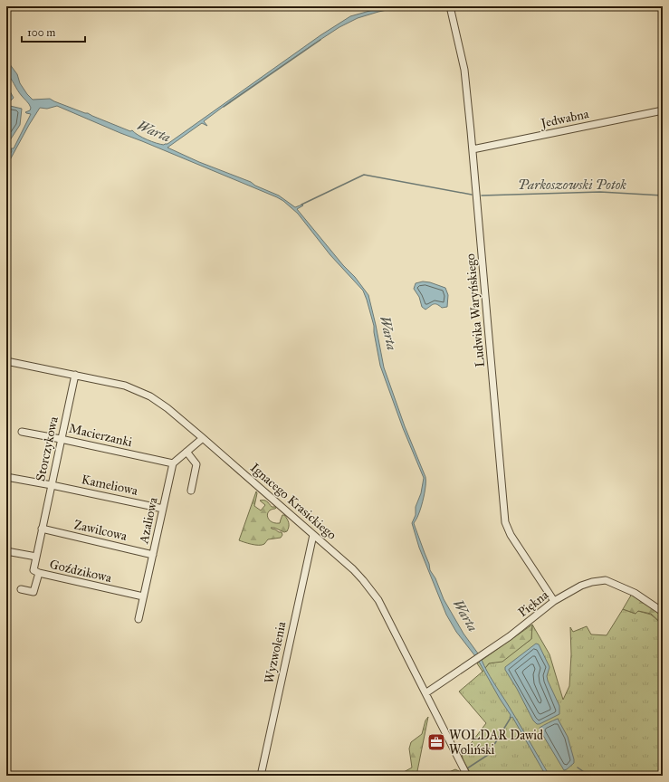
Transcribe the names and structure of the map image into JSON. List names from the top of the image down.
{
  "streets": {
    "street": [
      "Jedwabna",
      "Ludwika Waryńskiego",
      "Macierzanki",
      "Storczykowa",
      "Kameliowa",
      "Ignacego Krasickiego",
      "Azaliowa",
      "Zawilcowa",
      "Goździkowa",
      "Piękna",
      "Wyzwolenia"
    ]
  },
  "crossings": [
    ["Jedwabna", "Ludwika Waryńskiego"],
    ["Ludwika Waryńskiego", "Piękna"],
    ["Macierzanki", "Storczykowa"],
    ["Macierzanki", "Azaliowa"],
    ["Storczykowa", "Kameliowa"],
    ["Storczykowa", "Ignacego Krasickiego"],
    ["Storczykowa", "Zawilcowa"],
    ["Storczykowa", "Goździkowa"],
    ["Kameliowa", "Azaliowa"],
    ["Ignacego Krasickiego", "Piękna"],
    ["Ignacego Krasickiego", "Wyzwolenia"],
    ["Azaliowa", "Zawilcowa"],
    ["Azaliowa", "Goździkowa"],
    ["Zawilcowa", "Goździkowa"]
  ],
  "water": ["Warta", "Parkoszowski Potok"],
  "places": {
    "office": ["WOLDAR Dawid Woliński"]
  },
  "scale_bar": "100 m"
}
